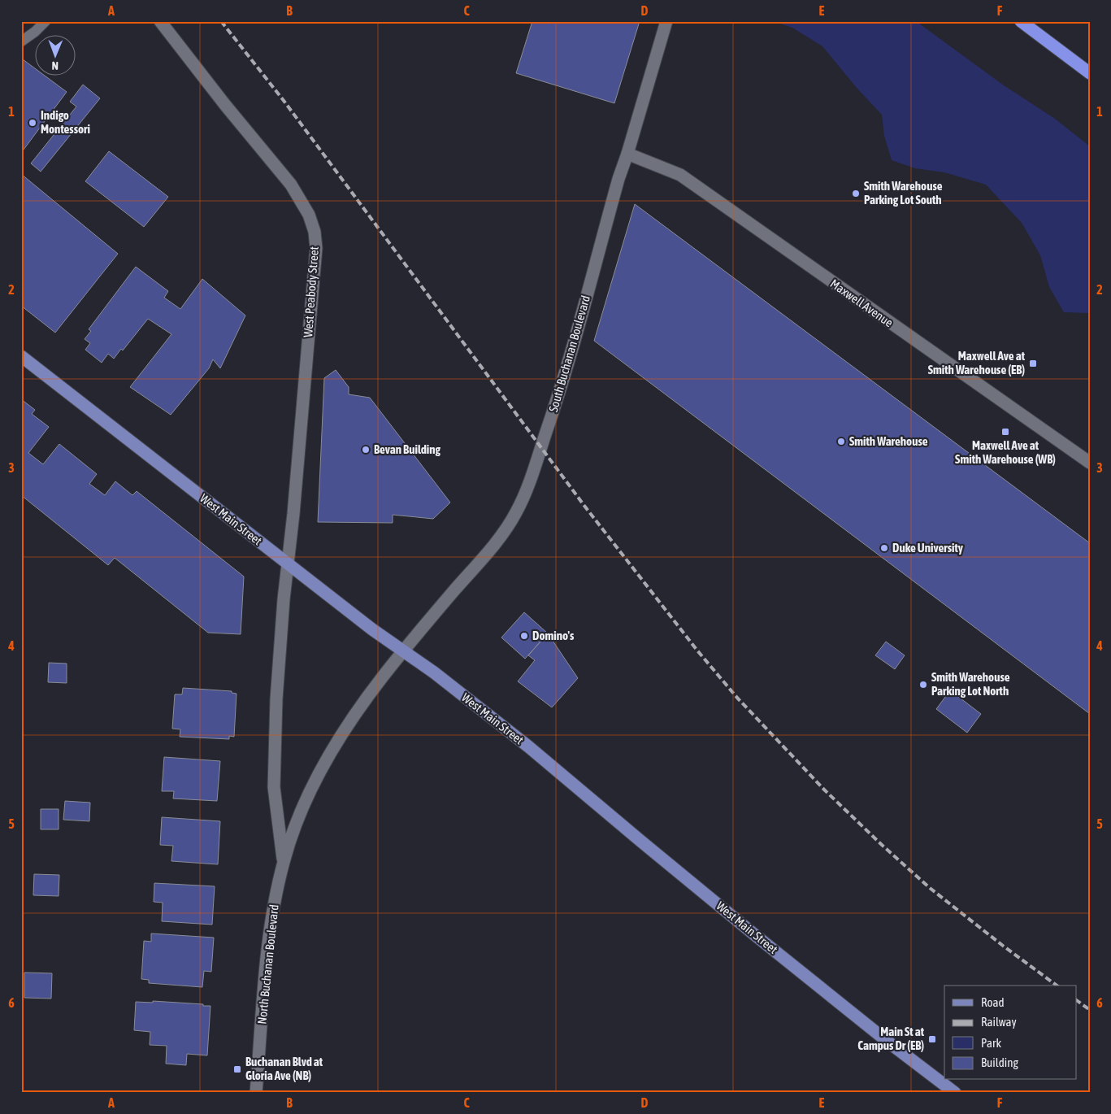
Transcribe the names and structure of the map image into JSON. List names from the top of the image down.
{
  "streets": {
    "main road": ["West Main Street"],
    "street": [
      "West Peabody Street",
      "Maxwell Avenue",
      "South Buchanan Boulevard",
      "North Buchanan Boulevard"
    ]
  },
  "crossings": [
    ["West Peabody Street", "West Main Street"],
    ["West Peabody Street", "North Buchanan Boulevard"],
    ["Maxwell Avenue", "South Buchanan Boulevard"],
    ["South Buchanan Boulevard", "West Main Street"],
    ["South Buchanan Boulevard", "North Buchanan Boulevard"],
    ["West Main Street", "North Buchanan Boulevard"]
  ],
  "places": {
    "other": [
      "Indigo Montessori",
      "Smith Warehouse Parking Lot South",
      "Smith Warehouse",
      "Bevan Building",
      "Duke University",
      "Domino's",
      "Smith Warehouse Parking Lot North"
    ],
    "transit": [
      "Maxwell Ave at Smith Warehouse (EB)",
      "Maxwell Ave at Smith Warehouse (WB)",
      "Main St at Campus Dr (EB)",
      "Buchanan Blvd at Gloria Ave (NB)"
    ]
  },
  "legend": [
    "Road",
    "Railway",
    "Park",
    "Building"
  ],
  "north": "bottom",
  "grid": {
    "columns": [
      "A",
      "B",
      "C",
      "D",
      "E",
      "F"
    ],
    "rows": [
      "1",
      "2",
      "3",
      "4",
      "5",
      "6"
    ]
  }
}
